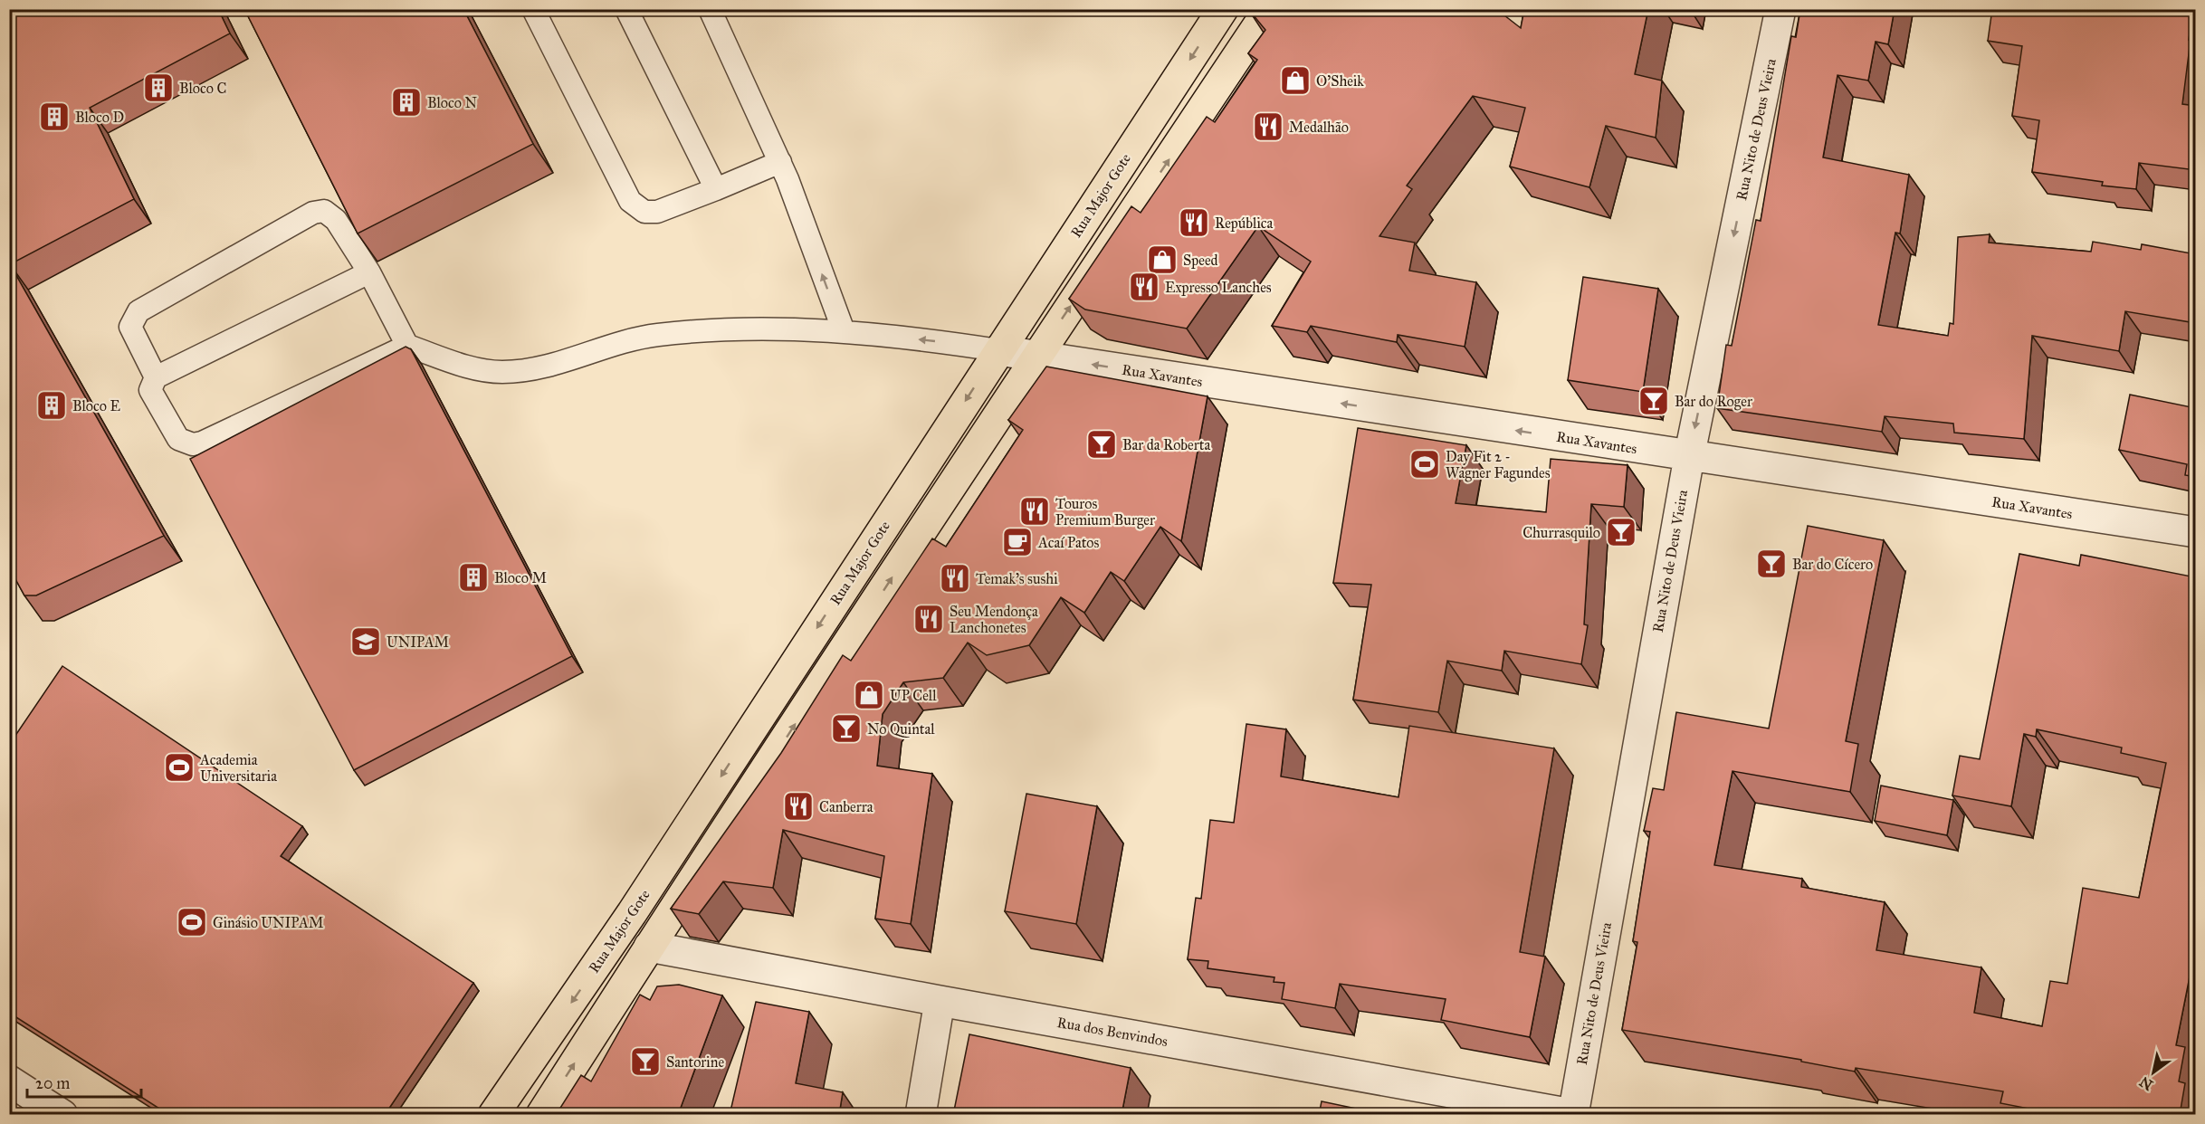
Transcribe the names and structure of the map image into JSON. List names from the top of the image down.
{
  "streets": {
    "main road": ["Rua Major Gote"],
    "street": ["Rua Nito de Deus Vieira", "Rua Xavantes", "Rua dos Benvindos"]
  },
  "crossings": [
    ["Rua Nito de Deus Vieira", "Rua Xavantes"],
    ["Rua Nito de Deus Vieira", "Rua dos Benvindos"],
    ["Rua Major Gote", "Rua Xavantes"]
  ],
  "one_way": ["Rua Nito de Deus Vieira", "Rua Xavantes"],
  "places": {
    "shop": ["O'Sheik", "Speed", "UP Cell"],
    "building": [
      "Bloco C",
      "Bloco N",
      "Bloco D",
      "Bloco E",
      "Bloco M"
    ],
    "restaurant": [
      "Medalhão",
      "República",
      "Expresso Lanches",
      "Touros Premium Burger",
      "Temak's sushi",
      "Seu Mendonça Lanchonetes",
      "Canberra"
    ],
    "bar": [
      "Bar do Roger",
      "Bar da Roberta",
      "Churrasquilo",
      "Bar do Cícero",
      "No Quintal",
      "Santorine"
    ],
    "sports": ["Day Fit 2 - Wagner Fagundes", "Academia Universitaria", "Ginásio UNIPAM"],
    "cafe": ["Acaí Patos"],
    "school or university": ["UNIPAM"]
  },
  "scale_bar": "20 m",
  "north": "bottom left"
}
